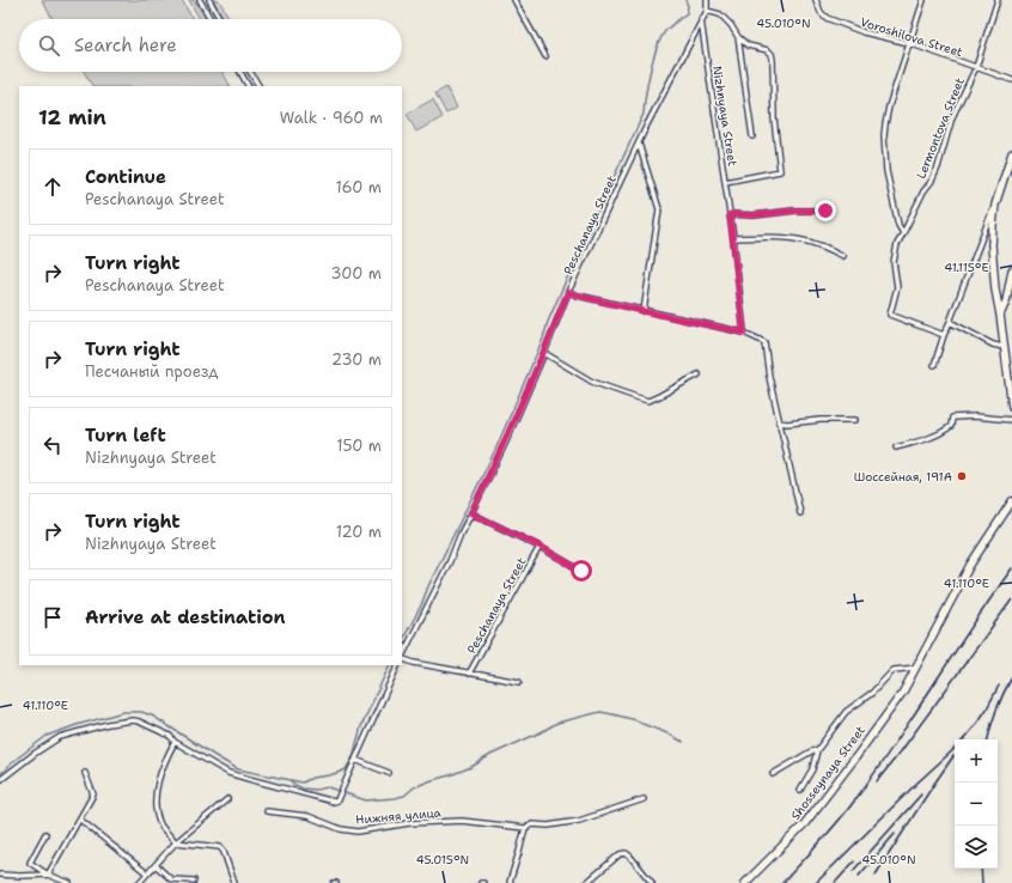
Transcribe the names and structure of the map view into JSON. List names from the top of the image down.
{
  "streets": {
    "main road": ["Shosseynaya Street"],
    "street": [
      "Voroshilova Street",
      "Nizhnyaya Street",
      "Lermontova Street",
      "Peschanaya Street",
      "Нижняя улица"
    ]
  },
  "crossings": [
    ["Voroshilova Street", "Lermontova Street"],
    ["Nizhnyaya Street", "Peschanaya Street"]
  ],
  "places": ["Шоссейная, 191А"],
  "page": {
    "search": "Search here",
    "heading": ["12 min", "Walk · 960 m"],
    "list": [
      ["Continue", "Peschanaya Street", "160 m"],
      ["Turn right", "Peschanaya Street", "300 m"],
      ["Turn right", "Песчаный проезд", "230 m"],
      ["Turn left", "Nizhnyaya Street", "150 m"],
      ["Turn right", "Nizhnyaya Street", "120 m"],
      "Arrive at destination"
    ],
    "map_buttons": ["+", "−"]
  },
  "coordinates": [
    "45.010°N",
    "41.115°E",
    "41.110°E",
    "45.015°N"
  ]
}
